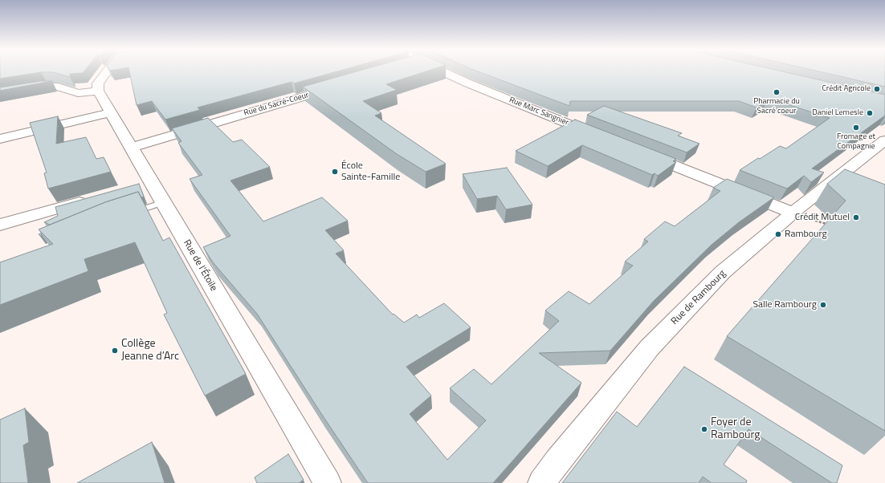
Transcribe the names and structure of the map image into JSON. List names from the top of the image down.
{
  "streets": {
    "street": [
      "Rue du Sacré-Coeur",
      "Rue Marc Sangnier",
      "Rue de l’Étoile",
      "Rue de Rambourg"
    ]
  },
  "crossings": [
    ["Rue du Sacré-Coeur", "Rue de l’Étoile"]
  ],
  "places": [
    "Crédit Agricole",
    "Pharmacie du Sacré coeur",
    "Daniel Lemesle",
    "Fromage et Compagnie",
    "École Sainte-Famille",
    "Crédit Mutuel",
    "Rambourg",
    "Salle Rambourg",
    "Collège Jeanne d’Arc",
    "Foyer de Rambourg"
  ]
}
